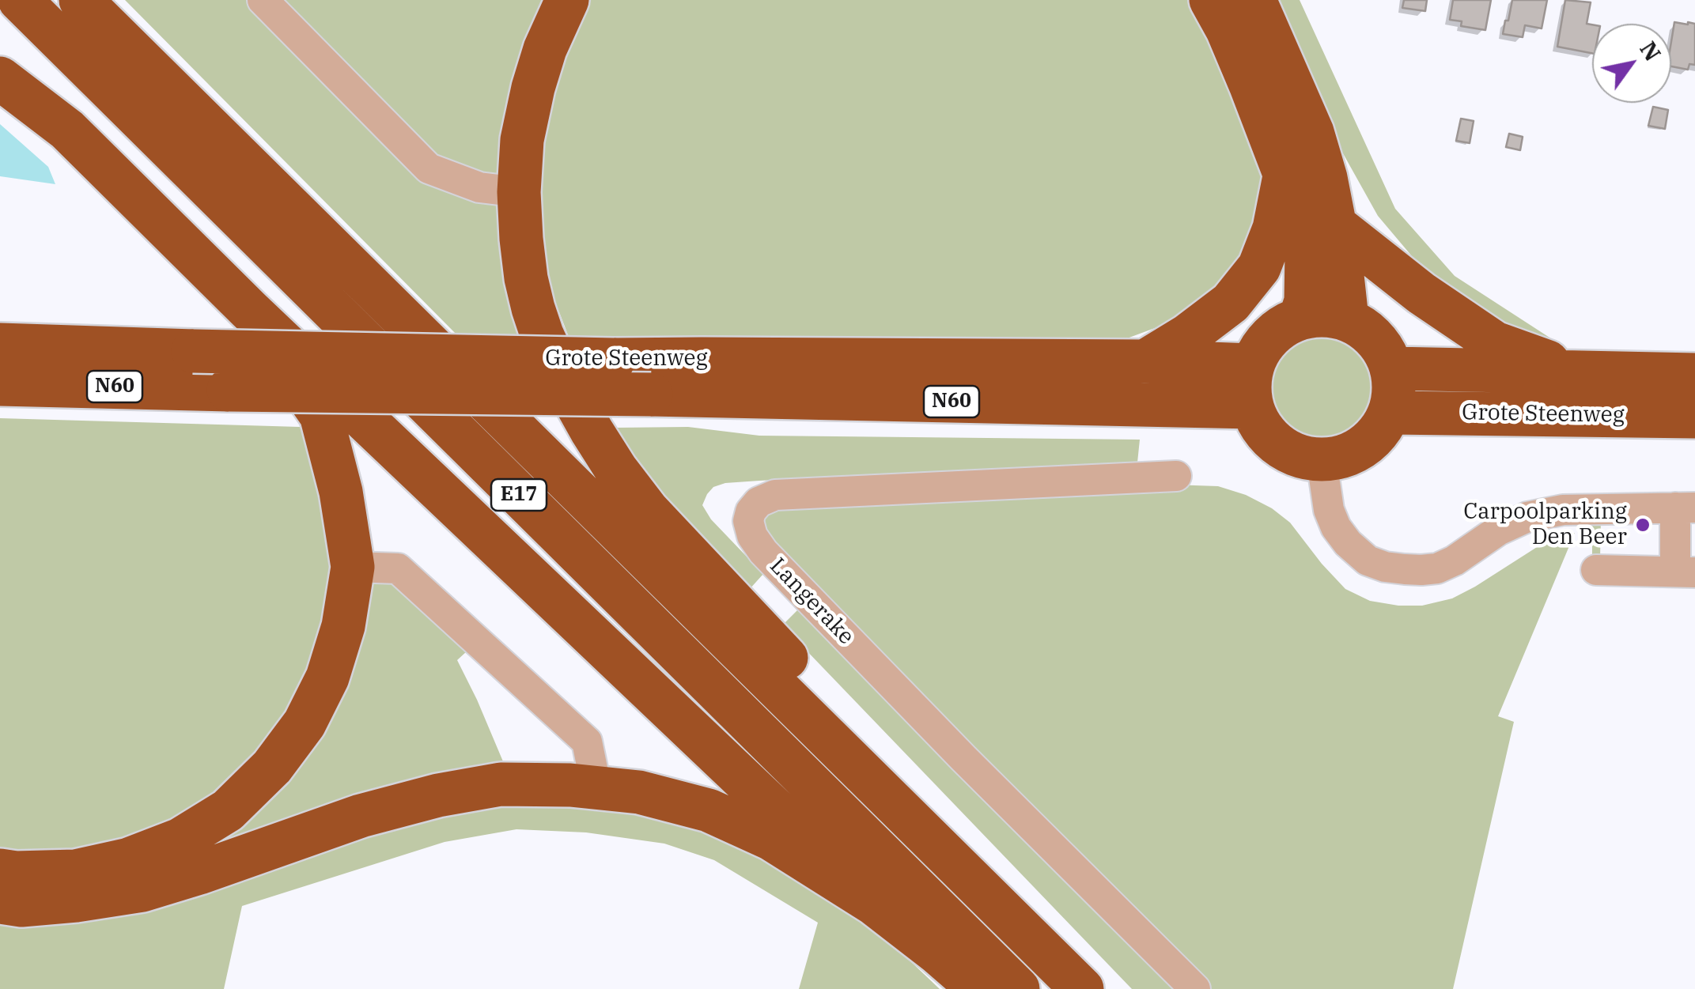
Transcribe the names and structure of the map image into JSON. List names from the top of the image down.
{
  "streets": {
    "highway": ["Grote Steenweg", "N60", "E17"],
    "street": ["Langerake"]
  },
  "places": ["Carpoolparking Den Beer"],
  "north": "top right"
}
